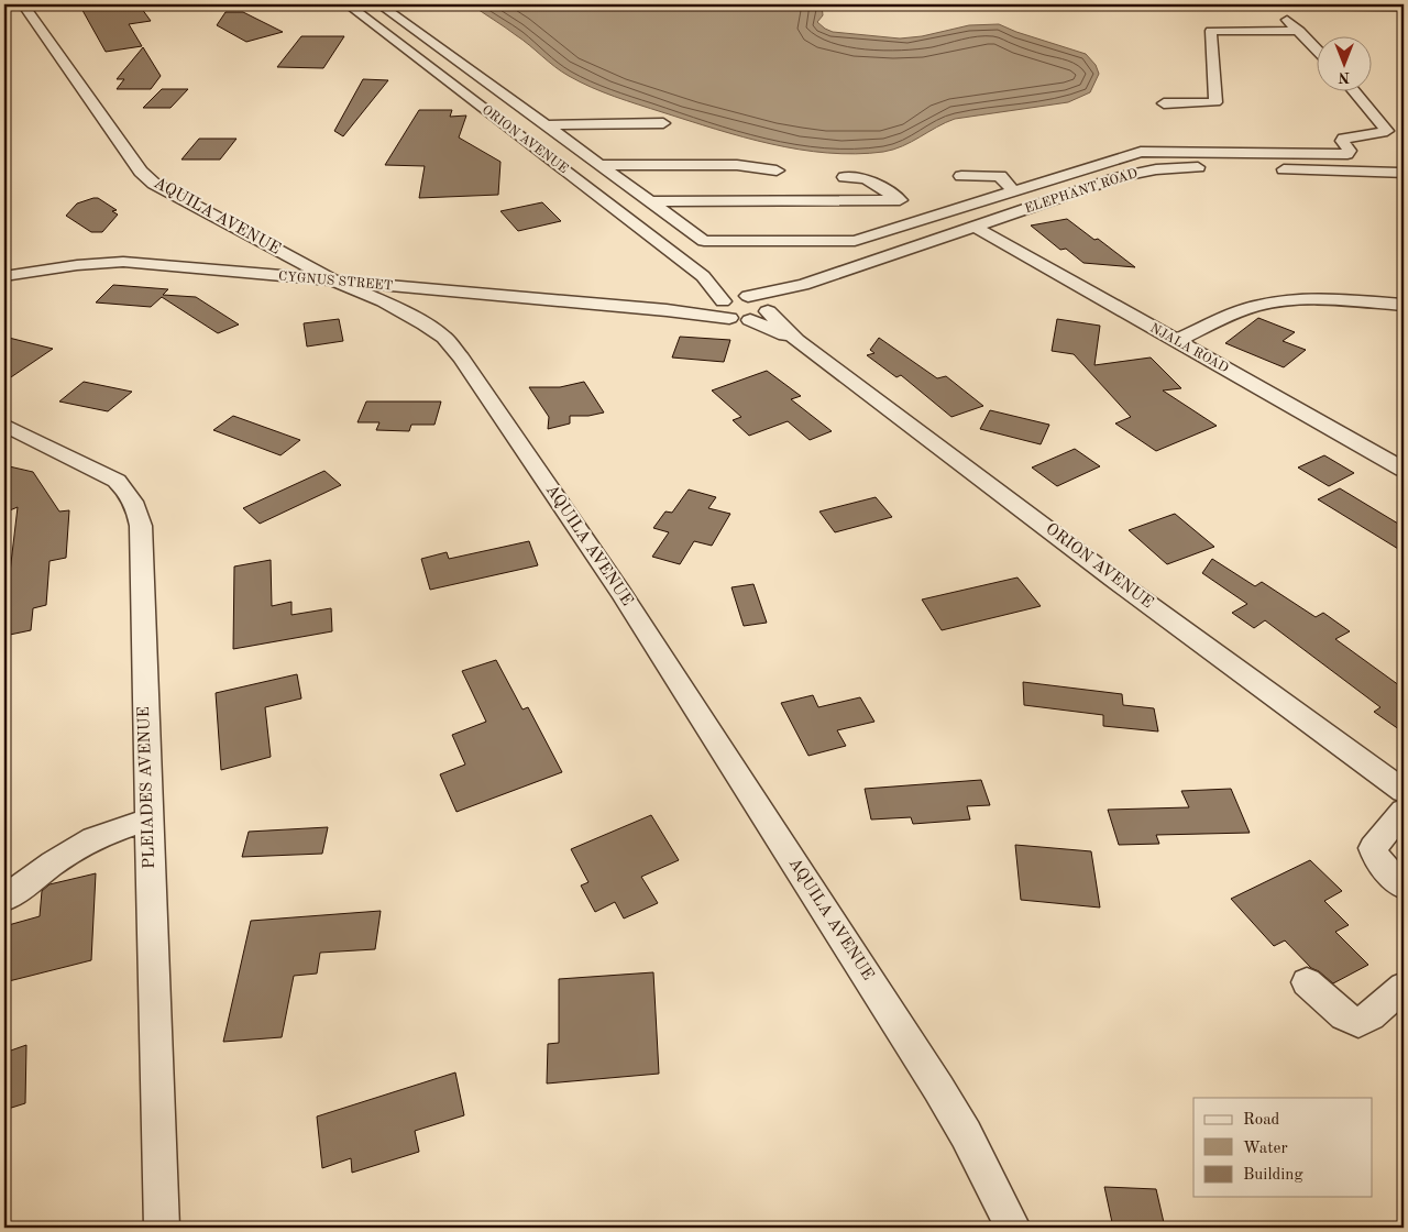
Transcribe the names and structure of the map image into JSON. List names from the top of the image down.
{
  "streets": {
    "street": [
      "ORION AVENUE",
      "ELEPHANT ROAD",
      "AQUILA AVENUE",
      "CYGNUS STREET",
      "NJALA ROAD",
      "PLEIADES AVENUE"
    ]
  },
  "crossings": [
    ["ORION AVENUE", "ELEPHANT ROAD"],
    ["ORION AVENUE", "CYGNUS STREET"],
    ["ELEPHANT ROAD", "CYGNUS STREET"],
    ["ELEPHANT ROAD", "NJALA ROAD"],
    ["AQUILA AVENUE", "CYGNUS STREET"]
  ],
  "legend": ["Road", "Water", "Building"],
  "north": "bottom"
}
